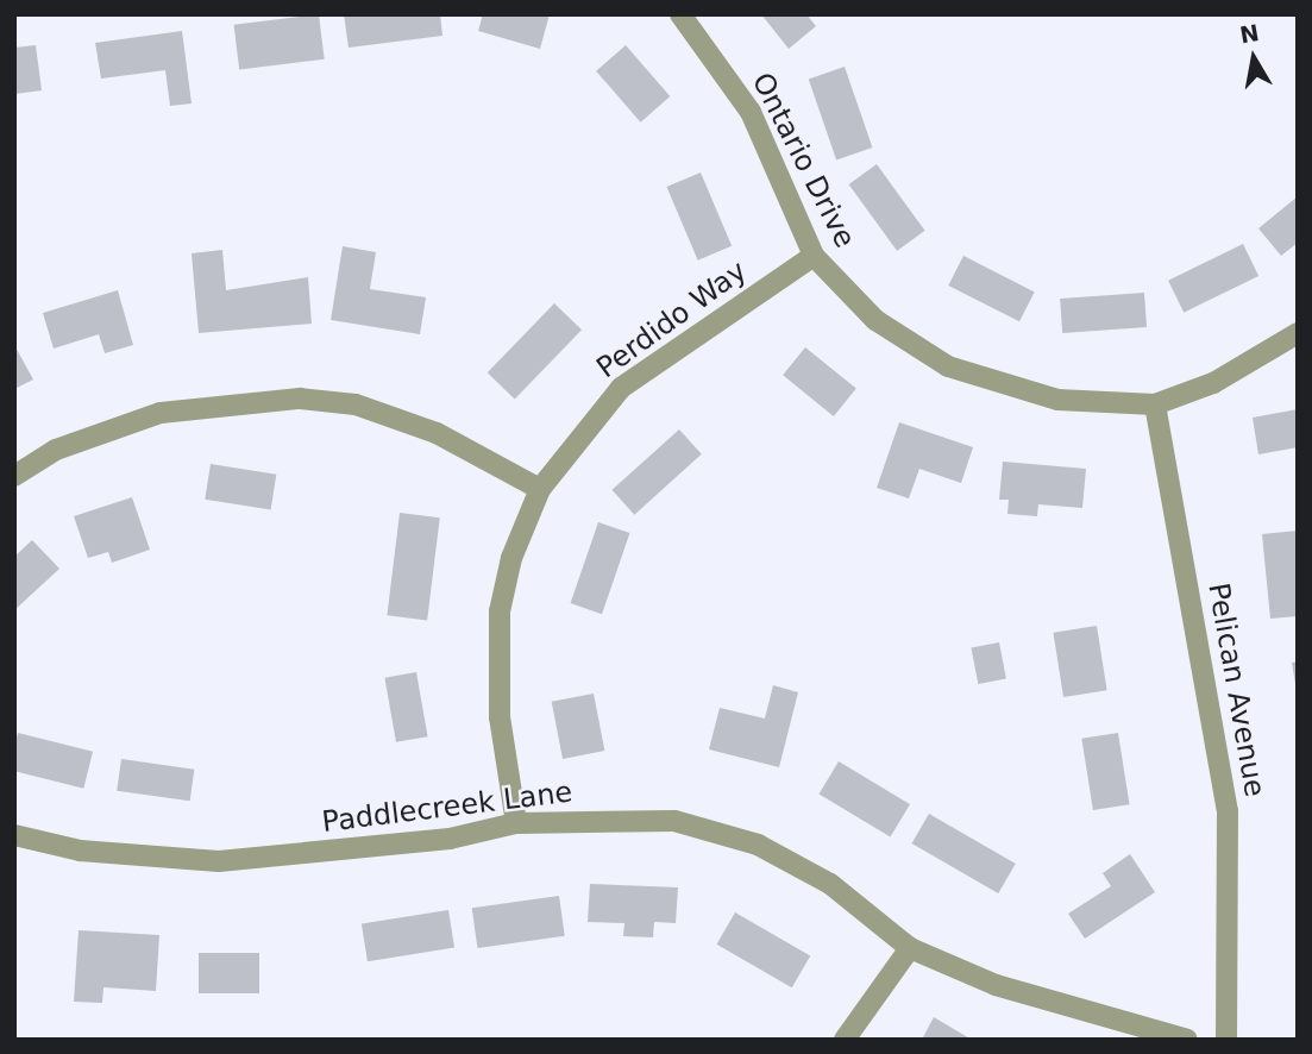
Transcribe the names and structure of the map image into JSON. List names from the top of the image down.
{
  "streets": {
    "street": [
      "Ontario Drive",
      "Perdido Way",
      "Pelican Avenue",
      "Paddlecreek Lane"
    ]
  },
  "crossings": [
    ["Ontario Drive", "Perdido Way"],
    ["Ontario Drive", "Pelican Avenue"],
    ["Perdido Way", "Paddlecreek Lane"]
  ],
  "north": "top"
}
